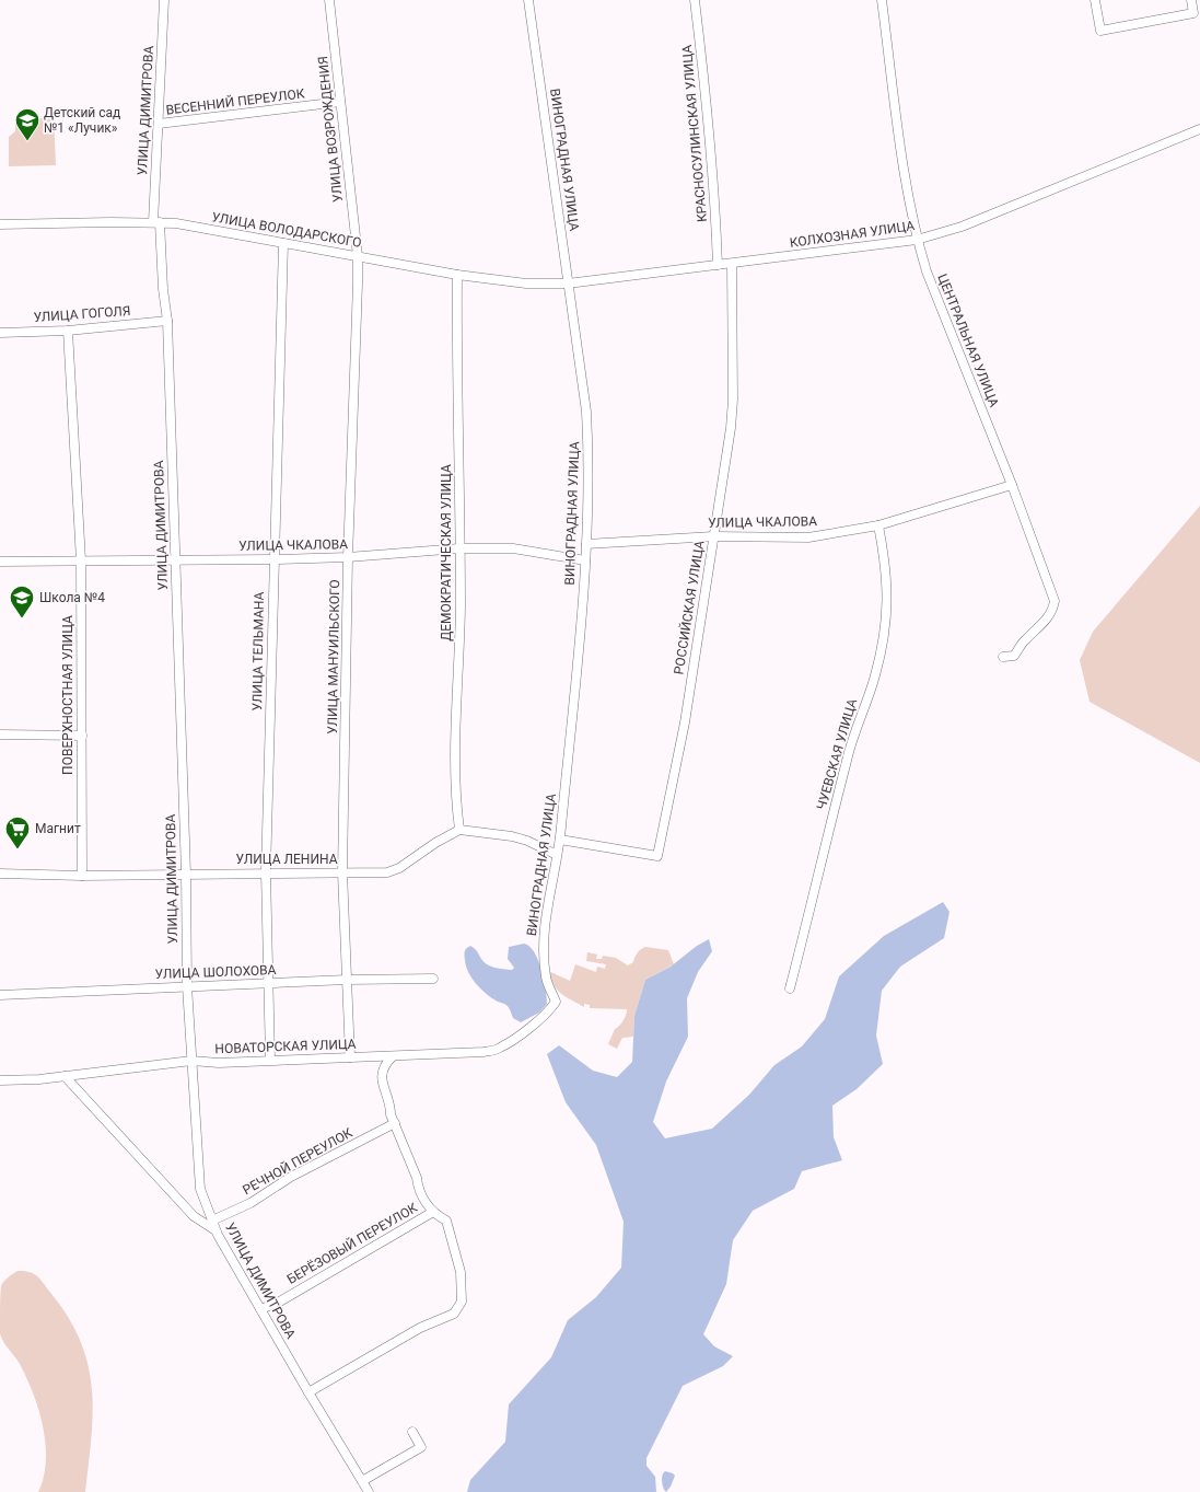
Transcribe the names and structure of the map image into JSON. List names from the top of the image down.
{
  "streets": {
    "street": [
      "ВЕСЕННИЙ ПЕРЕУЛОК",
      "УЛИЦА ДИМИТРОВА",
      "УЛИЦА ВОЗРОЖДЕНИЯ",
      "КРАСНОСУЛИНСКАЯ УЛИЦА",
      "ВИНОГРАДНАЯ УЛИЦА",
      "УЛИЦА ВОЛОДАРСКОГО",
      "КОЛХОЗНАЯ УЛИЦА",
      "УЛИЦА ГОГОЛЯ",
      "ЦЕНТРАЛЬНАЯ УЛИЦА",
      "УЛИЦА ЧКАЛОВА",
      "ДЕМОКРАТИЧЕСКАЯ УЛИЦА",
      "РОССИЙСКАЯ УЛИЦА",
      "УЛИЦА ТЕЛЬМАНА",
      "УЛИЦА МАНУИЛЬСКОГО",
      "ПОВЕРХНОСТНАЯ УЛИЦА",
      "ЧУЕВСКАЯ УЛИЦА",
      "УЛИЦА ЛЕНИНА",
      "УЛИЦА ШОЛОХОВА",
      "НОВАТОРСКАЯ УЛИЦА",
      "РЕЧНОЙ ПЕРЕУЛОК",
      "БЕРЁЗОВЫЙ ПЕРЕУЛОК"
    ]
  },
  "crossings": [
    ["ВЕСЕННИЙ ПЕРЕУЛОК", "УЛИЦА ДИМИТРОВА"],
    ["ВЕСЕННИЙ ПЕРЕУЛОК", "УЛИЦА ВОЗРОЖДЕНИЯ"],
    ["УЛИЦА ДИМИТРОВА", "УЛИЦА ВОЛОДАРСКОГО"],
    ["УЛИЦА ДИМИТРОВА", "УЛИЦА ГОГОЛЯ"],
    ["УЛИЦА ДИМИТРОВА", "УЛИЦА ЧКАЛОВА"],
    ["УЛИЦА ДИМИТРОВА", "УЛИЦА ЛЕНИНА"],
    ["УЛИЦА ДИМИТРОВА", "УЛИЦА ШОЛОХОВА"],
    ["УЛИЦА ДИМИТРОВА", "НОВАТОРСКАЯ УЛИЦА"],
    ["УЛИЦА ДИМИТРОВА", "РЕЧНОЙ ПЕРЕУЛОК"],
    ["УЛИЦА ДИМИТРОВА", "БЕРЁЗОВЫЙ ПЕРЕУЛОК"],
    ["УЛИЦА ВОЗРОЖДЕНИЯ", "УЛИЦА ВОЛОДАРСКОГО"],
    ["УЛИЦА ВОЗРОЖДЕНИЯ", "УЛИЦА МАНУИЛЬСКОГО"],
    ["КРАСНОСУЛИНСКАЯ УЛИЦА", "КОЛХОЗНАЯ УЛИЦА"],
    ["ВИНОГРАДНАЯ УЛИЦА", "УЛИЦА ВОЛОДАРСКОГО"],
    ["ВИНОГРАДНАЯ УЛИЦА", "КОЛХОЗНАЯ УЛИЦА"],
    ["ВИНОГРАДНАЯ УЛИЦА", "УЛИЦА ЧКАЛОВА"],
    ["ВИНОГРАДНАЯ УЛИЦА", "РОССИЙСКАЯ УЛИЦА"],
    ["ВИНОГРАДНАЯ УЛИЦА", "НОВАТОРСКАЯ УЛИЦА"],
    ["УЛИЦА ВОЛОДАРСКОГО", "КОЛХОЗНАЯ УЛИЦА"],
    ["УЛИЦА ВОЛОДАРСКОГО", "ДЕМОКРАТИЧЕСКАЯ УЛИЦА"],
    ["УЛИЦА ВОЛОДАРСКОГО", "УЛИЦА ТЕЛЬМАНА"],
    ["УЛИЦА ВОЛОДАРСКОГО", "УЛИЦА МАНУИЛЬСКОГО"],
    ["КОЛХОЗНАЯ УЛИЦА", "ЦЕНТРАЛЬНАЯ УЛИЦА"],
    ["КОЛХОЗНАЯ УЛИЦА", "РОССИЙСКАЯ УЛИЦА"],
    ["УЛИЦА ГОГОЛЯ", "ПОВЕРХНОСТНАЯ УЛИЦА"],
    ["ЦЕНТРАЛЬНАЯ УЛИЦА", "УЛИЦА ЧКАЛОВА"],
    ["УЛИЦА ЧКАЛОВА", "ДЕМОКРАТИЧЕСКАЯ УЛИЦА"],
    ["УЛИЦА ЧКАЛОВА", "РОССИЙСКАЯ УЛИЦА"],
    ["УЛИЦА ЧКАЛОВА", "УЛИЦА ТЕЛЬМАНА"],
    ["УЛИЦА ЧКАЛОВА", "УЛИЦА МАНУИЛЬСКОГО"],
    ["УЛИЦА ЧКАЛОВА", "ПОВЕРХНОСТНАЯ УЛИЦА"],
    ["УЛИЦА ЧКАЛОВА", "ЧУЕВСКАЯ УЛИЦА"],
    ["ДЕМОКРАТИЧЕСКАЯ УЛИЦА", "УЛИЦА ЛЕНИНА"],
    ["УЛИЦА ТЕЛЬМАНА", "УЛИЦА ЛЕНИНА"],
    ["УЛИЦА ТЕЛЬМАНА", "УЛИЦА ШОЛОХОВА"],
    ["УЛИЦА ТЕЛЬМАНА", "НОВАТОРСКАЯ УЛИЦА"],
    ["УЛИЦА МАНУИЛЬСКОГО", "УЛИЦА ЛЕНИНА"],
    ["УЛИЦА МАНУИЛЬСКОГО", "УЛИЦА ШОЛОХОВА"],
    ["УЛИЦА МАНУИЛЬСКОГО", "НОВАТОРСКАЯ УЛИЦА"],
    ["ПОВЕРХНОСТНАЯ УЛИЦА", "УЛИЦА ЛЕНИНА"]
  ],
  "places": {
    "school or university": ["Детский сад №1 «Лучик»", "Школа №4"],
    "supermarket": ["Магнит"]
  }
}
